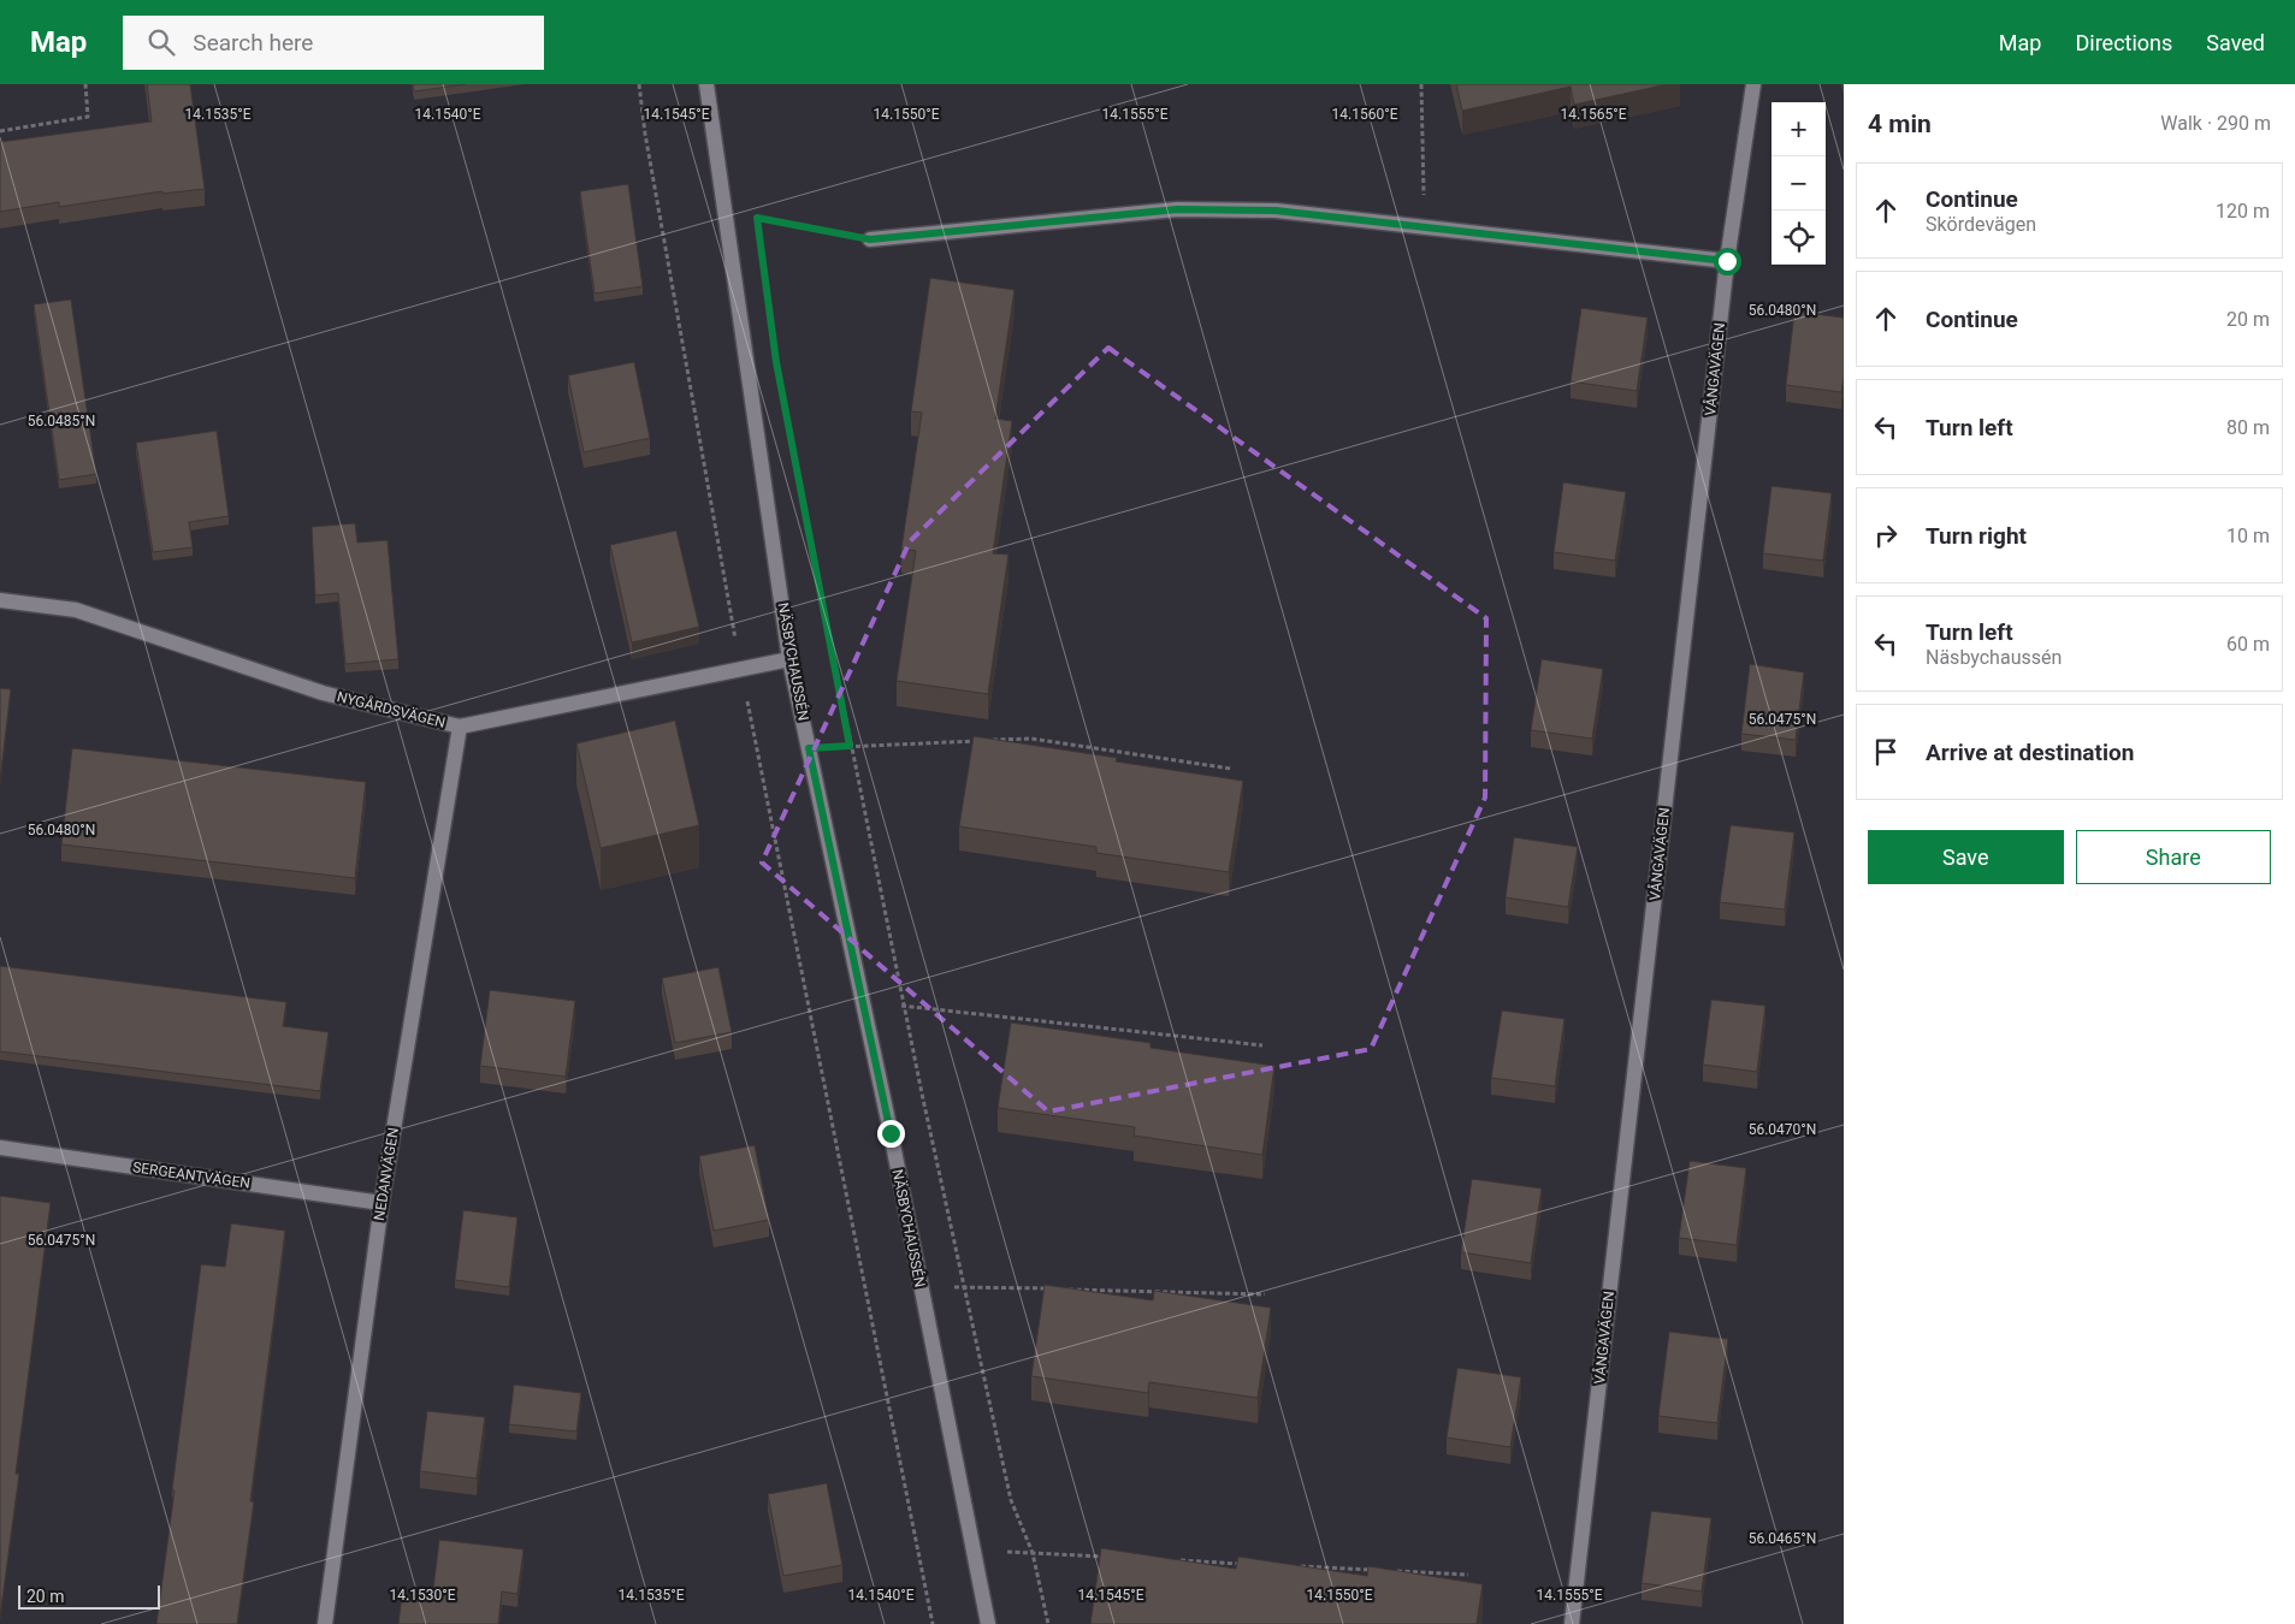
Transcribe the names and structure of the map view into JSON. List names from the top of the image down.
{
  "streets": {
    "street": [
      "VÅNGAVÄGEN",
      "NÄSBYCHAUSSÉN",
      "NYGÅRDSVÄGEN",
      "NEDANVÄGEN",
      "SERGEANTVÄGEN"
    ]
  },
  "crossings": [
    ["NÄSBYCHAUSSÉN", "NYGÅRDSVÄGEN"],
    ["NYGÅRDSVÄGEN", "NEDANVÄGEN"],
    ["NEDANVÄGEN", "SERGEANTVÄGEN"]
  ],
  "scale_bar": "20 m",
  "page": {
    "header": "Map",
    "search": "Search here",
    "nav": ["Map", "Directions", "Saved"],
    "heading": ["4 min", "Walk · 290 m"],
    "map_buttons": ["+", "−"],
    "list": [
      ["Continue", "Skördevägen", "120 m"],
      ["Continue", "20 m"],
      ["Turn left", "80 m"],
      ["Turn right", "10 m"],
      ["Turn left", "Näsbychaussén", "60 m"],
      "Arrive at destination"
    ],
    "buttons": ["Save", "Share"],
    "scale": "20 m"
  },
  "coordinates": [
    "14.1535°E",
    "14.1540°E",
    "14.1545°E",
    "14.1550°E",
    "14.1555°E",
    "14.1560°E",
    "14.1565°E",
    "56.0480°N",
    "56.0485°N",
    "56.0475°N",
    "56.0470°N",
    "56.0465°N",
    "14.1530°E"
  ]
}
